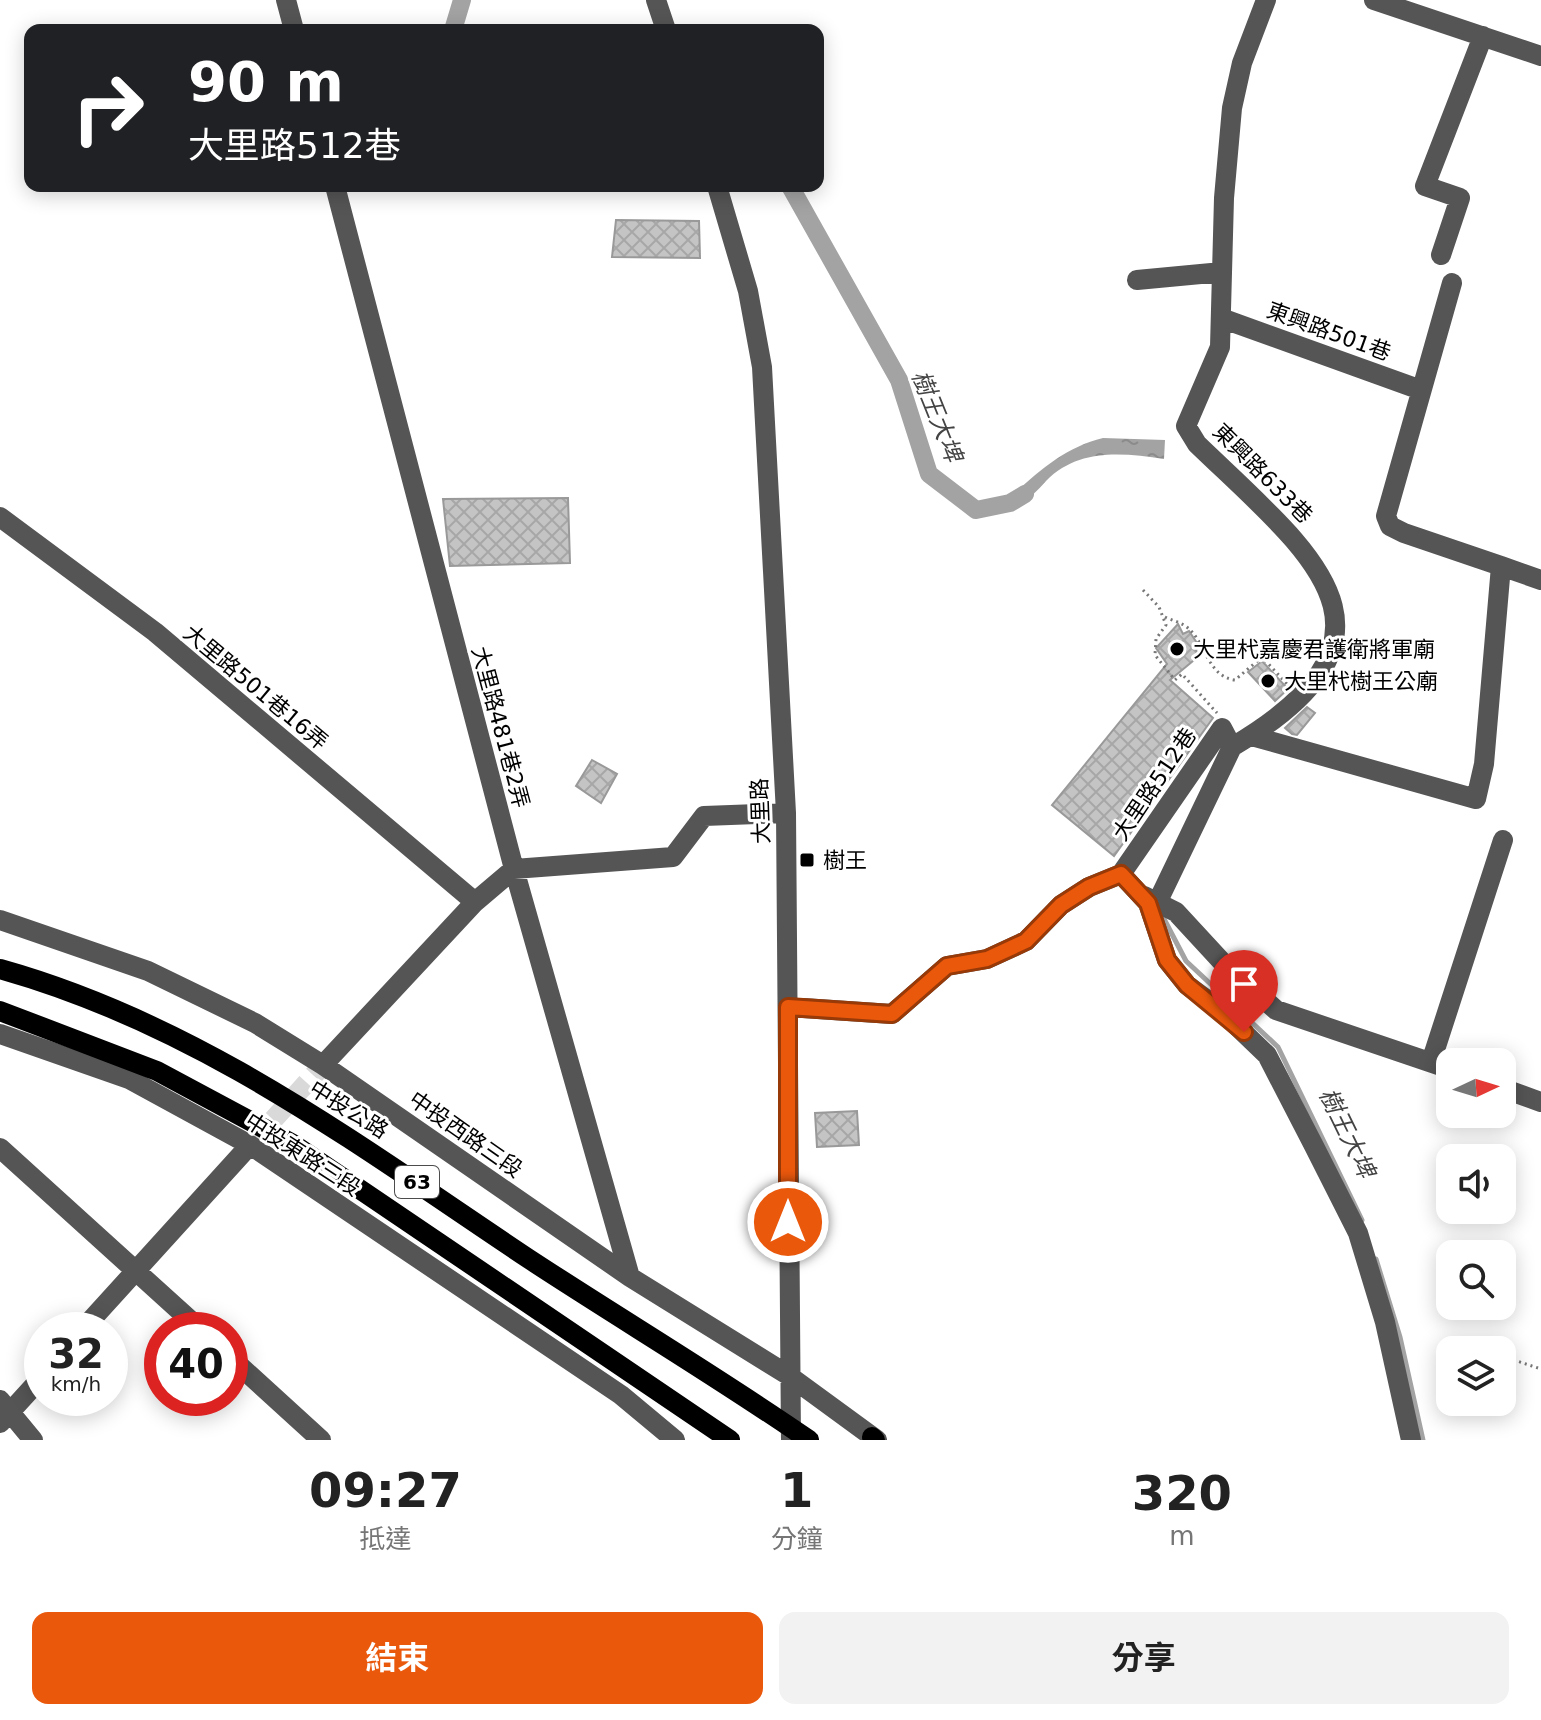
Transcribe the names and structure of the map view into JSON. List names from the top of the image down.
{
  "streets": {
    "main road": ["中投公路", "63"],
    "street": [
      "東興路501巷",
      "東興路633巷",
      "大里路501巷16弄",
      "大里路481巷2弄",
      "大里路512巷",
      "大里路",
      "中投西路三段",
      "中投東路三段"
    ]
  },
  "crossings": [
    ["東興路501巷", "東興路633巷"],
    ["東興路633巷", "大里路512巷"],
    ["大里路481巷2弄", "中投西路三段"],
    ["大里路512巷", "大里路"],
    ["大里路", "中投西路三段"]
  ],
  "water": ["樹王大埤"],
  "places": {
    "other": ["大里杙嘉慶君護衛將軍廟", "大里杙樹王公廟"],
    "transit": ["樹王"]
  },
  "north": "right",
  "page": {
    "turn": ["90 m", "大里路512巷"],
    "speed": "32 km/h",
    "limit": "40",
    "eta": [
      "09:27",
      "抵達",
      "1",
      "分鐘",
      "320",
      "m"
    ],
    "buttons": ["結束", "分享"]
  }
}
